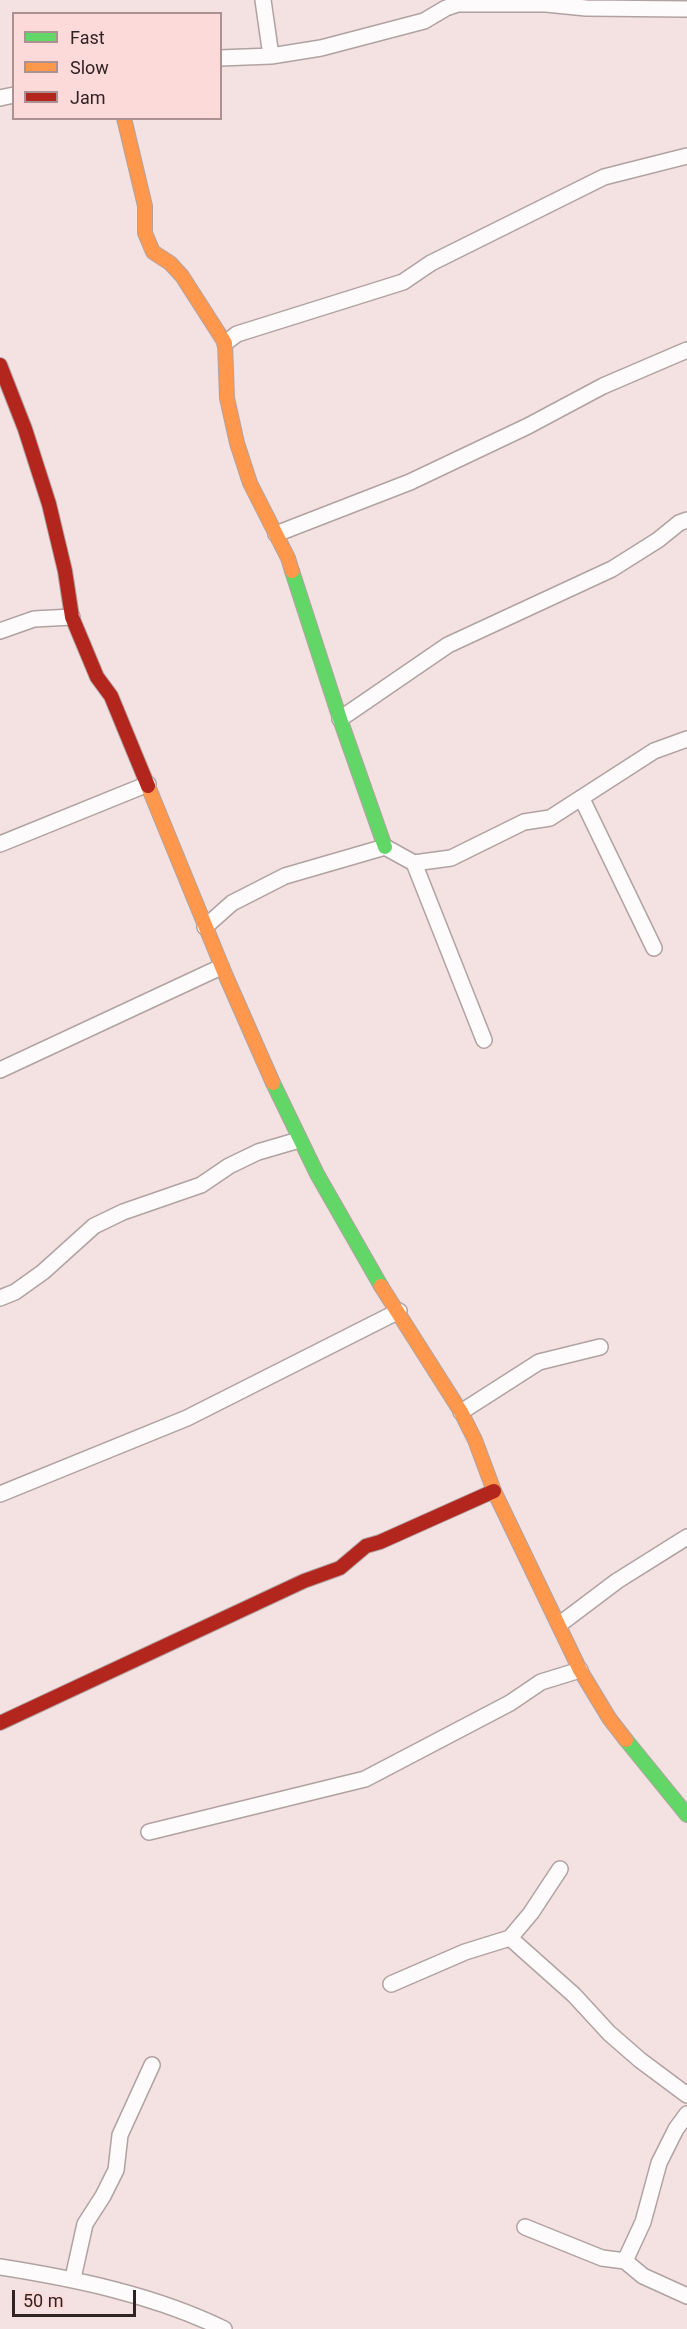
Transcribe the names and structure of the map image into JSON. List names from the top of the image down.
{
  "legend": ["Fast", "Slow", "Jam"],
  "scale_bar": "50 m"
}
